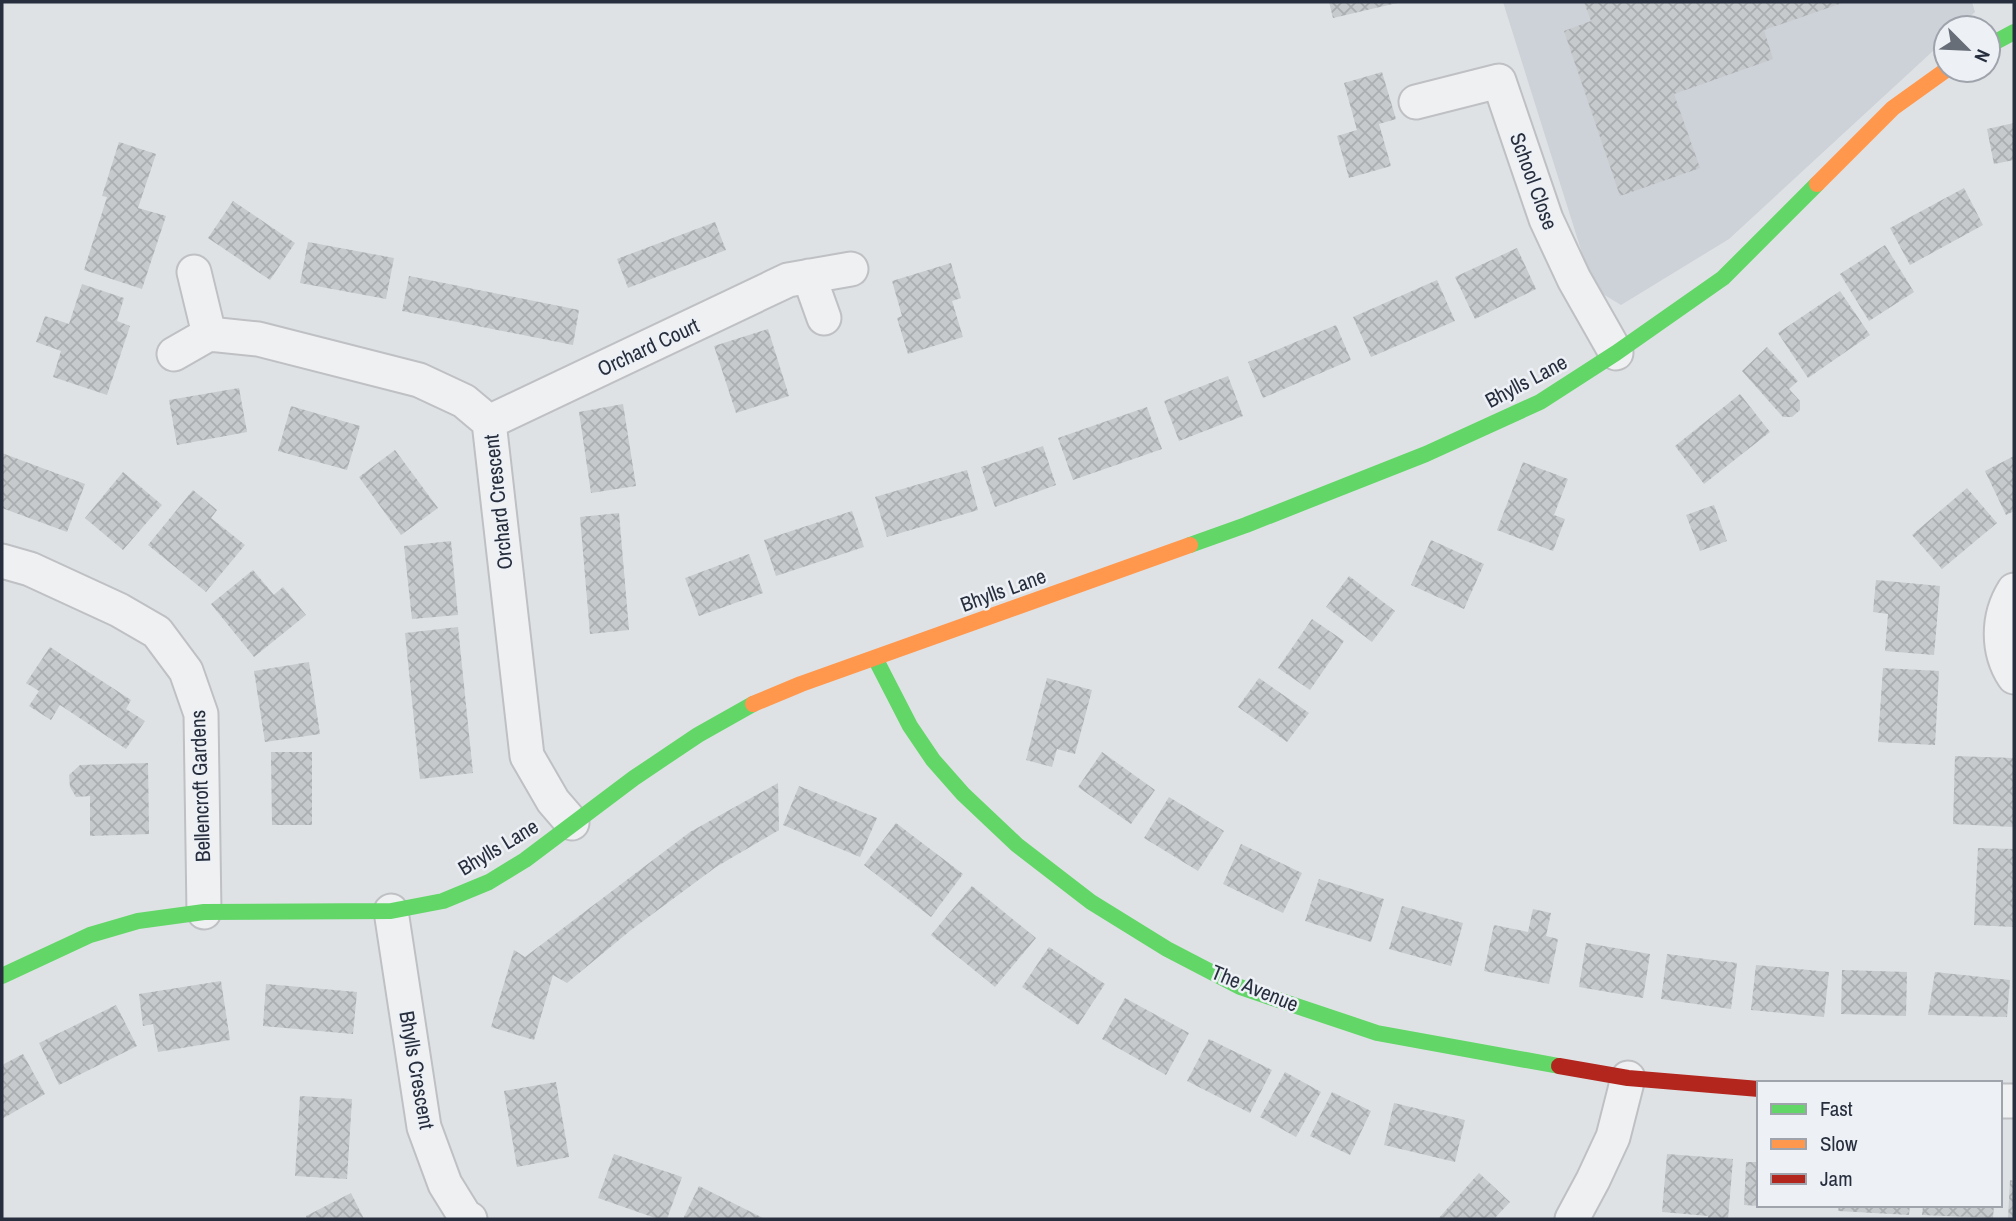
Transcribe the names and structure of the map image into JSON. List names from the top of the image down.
{
  "streets": {
    "street": [
      "School Close",
      "Orchard Court",
      "Bhylls Lane",
      "Orchard Crescent",
      "Bellencroft Gardens",
      "The Avenue",
      "Bhylls Crescent"
    ]
  },
  "crossings": [
    ["School Close", "Bhylls Lane"],
    ["Orchard Court", "Orchard Crescent"],
    ["Bhylls Lane", "Orchard Crescent"],
    ["Bhylls Lane", "Bellencroft Gardens"],
    ["Bhylls Lane", "The Avenue"],
    ["Bhylls Lane", "Bhylls Crescent"]
  ],
  "legend": ["Fast", "Slow", "Jam"],
  "north": "bottom right"
}
